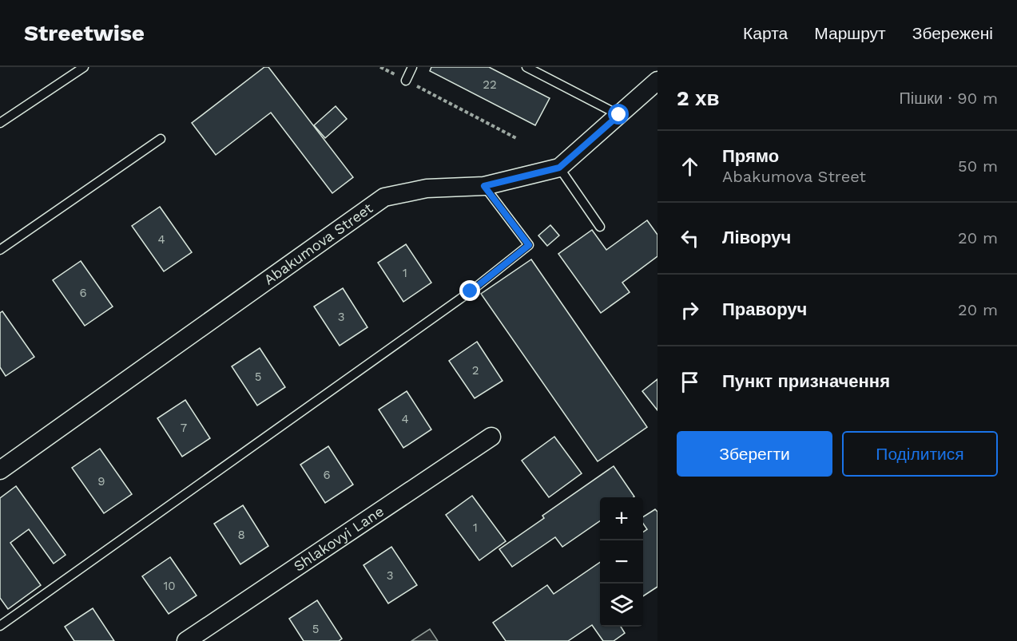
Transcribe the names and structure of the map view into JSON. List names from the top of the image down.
{
  "streets": {
    "street": ["Abakumova Street", "Shlakovyi Lane"]
  },
  "house_numbers": [
    "22",
    "4",
    "1",
    "6",
    "3",
    "2",
    "5",
    "4",
    "7",
    "6",
    "9",
    "1",
    "8",
    "3",
    "10",
    "5"
  ],
  "page": {
    "header": "Streetwise",
    "nav": ["Карта", "Маршрут", "Збережені"],
    "heading": ["2 хв", "Пішки · 90 m"],
    "list": [
      ["Прямо", "Abakumova Street", "50 m"],
      ["Ліворуч", "20 m"],
      ["Праворуч", "20 m"],
      "Пункт призначення"
    ],
    "buttons": ["Зберегти", "Поділитися"],
    "map_buttons": ["+", "−"]
  }
}
